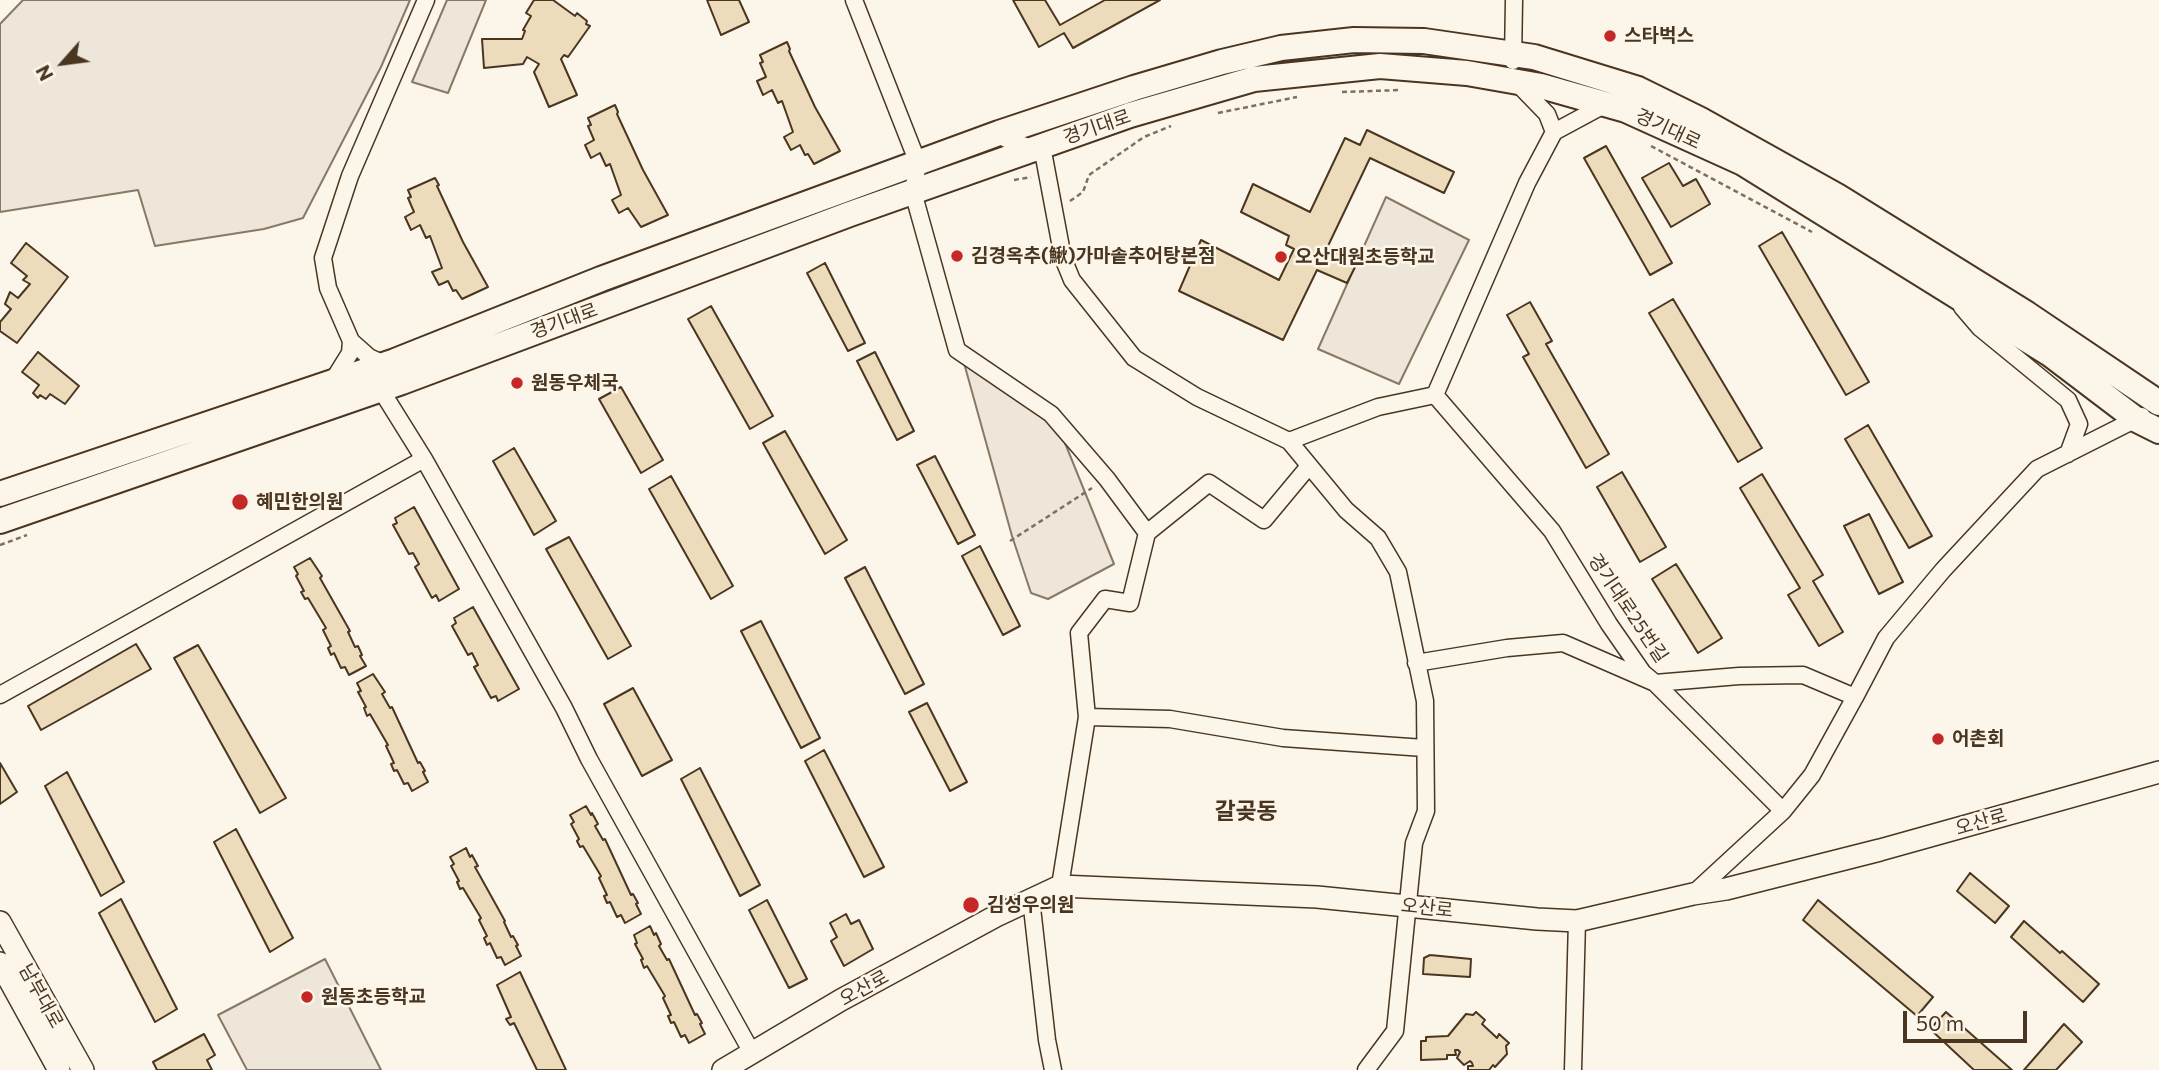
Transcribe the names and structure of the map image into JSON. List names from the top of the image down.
{
  "streets": {
    "main road": ["경기대로"],
    "street": ["경기대로25번길", "오산로", "남부대로"]
  },
  "districts": ["갈곶동"],
  "places": [
    "스타벅스",
    "김경옥추(鰍)가마솥추어탕본점",
    "오산대원초등학교",
    "원동우체국",
    "혜민한의원",
    "어촌회",
    "김성우의원",
    "원동초등학교"
  ],
  "scale_bar": "50 m",
  "north": "bottom left"
}
